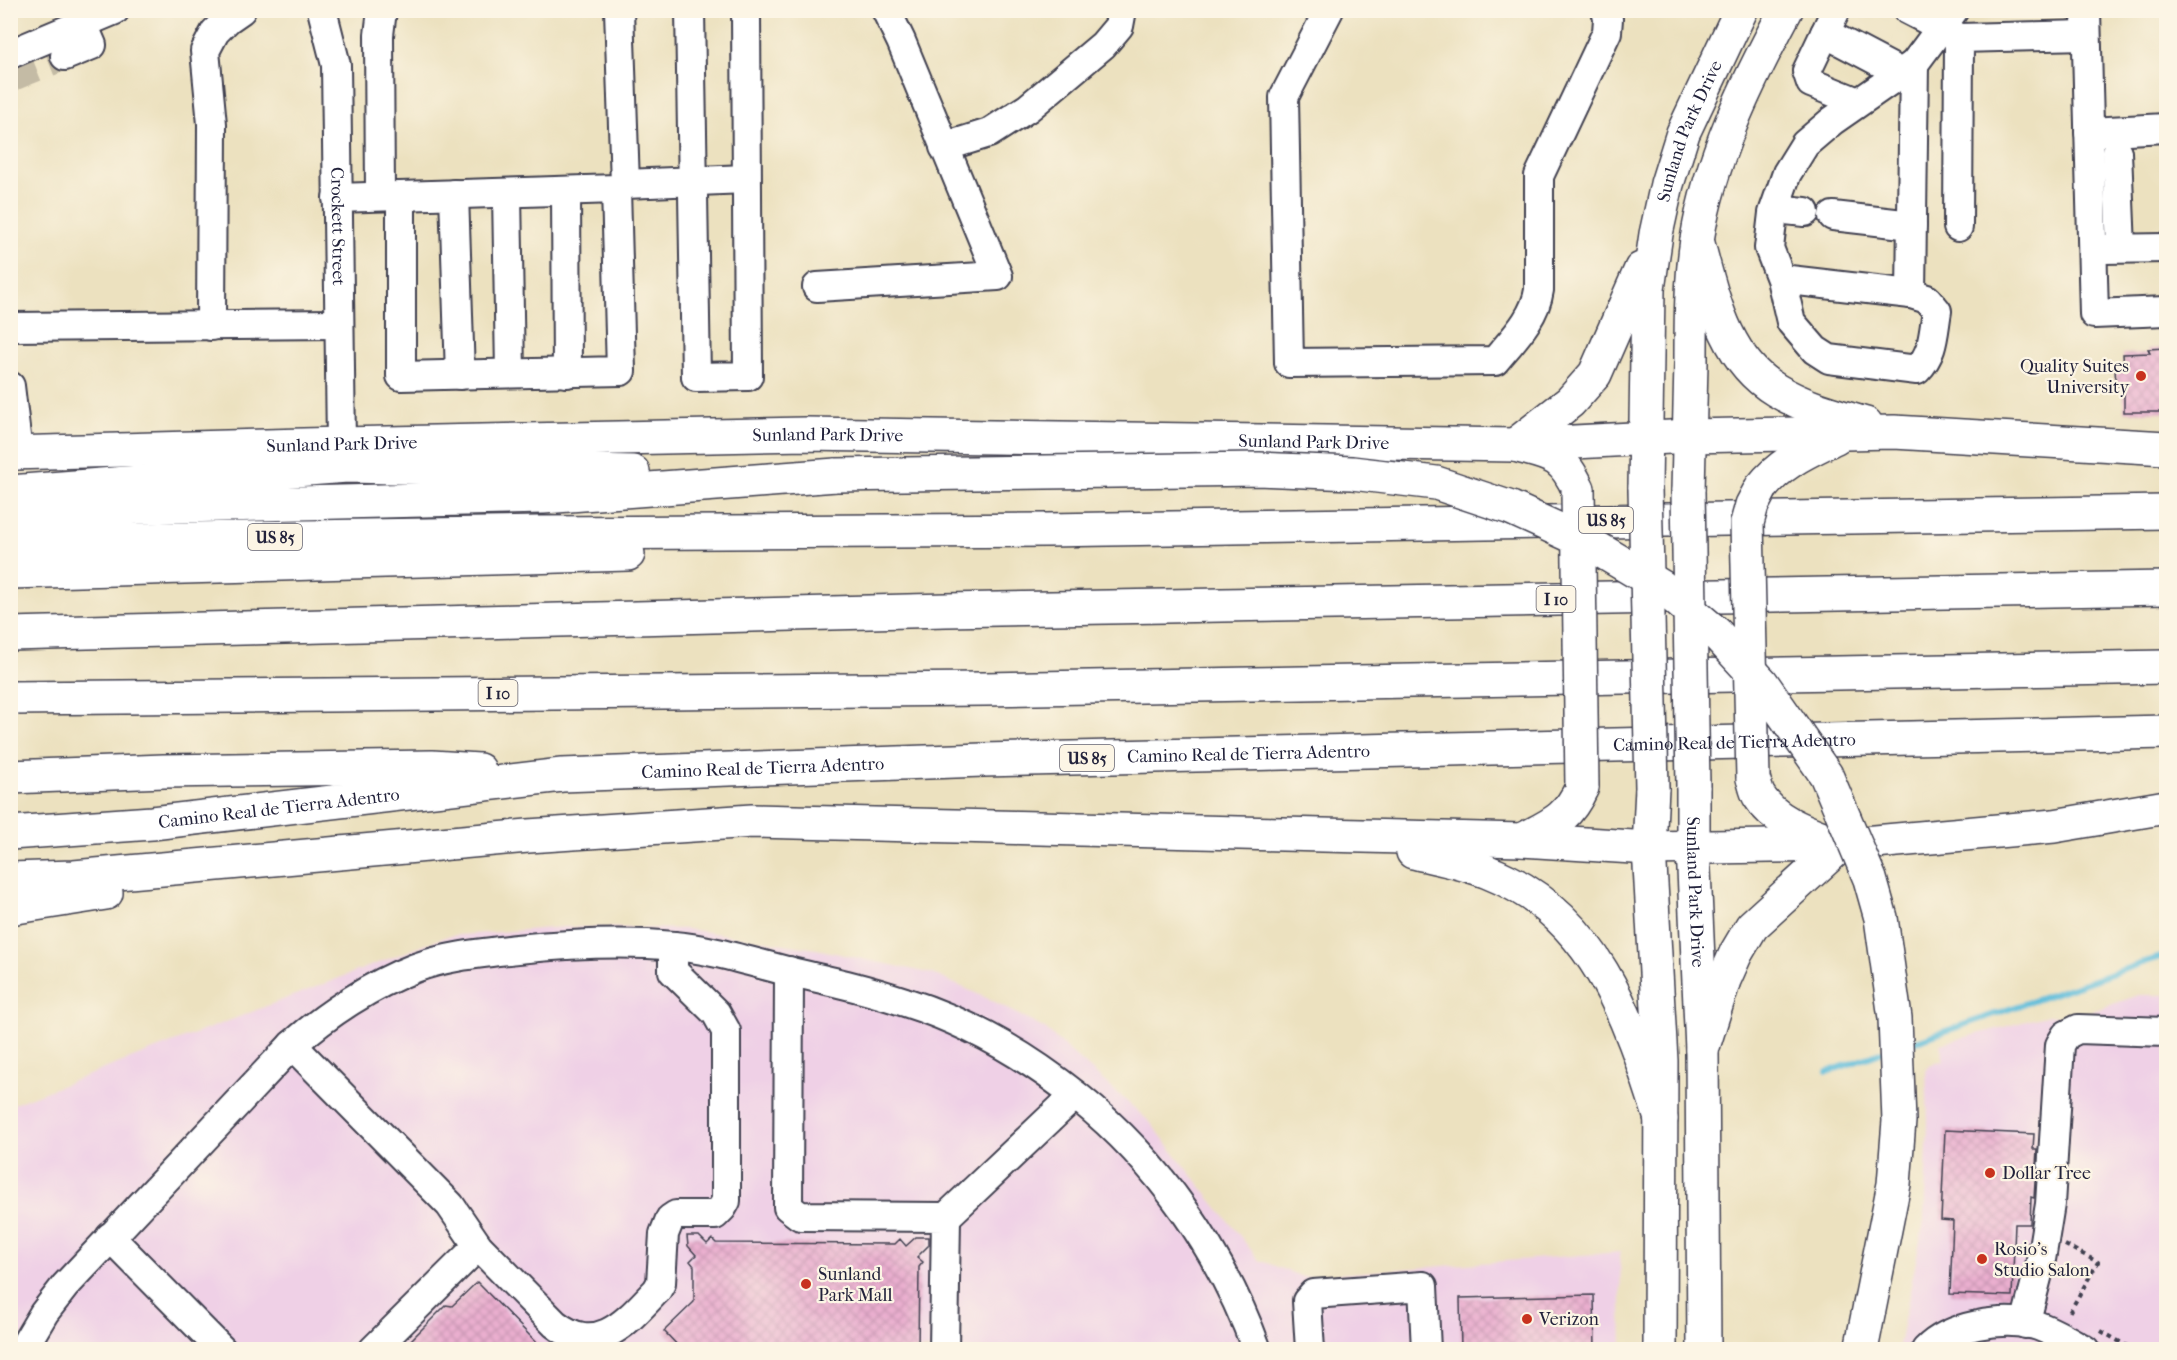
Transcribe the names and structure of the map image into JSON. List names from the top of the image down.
{
  "streets": {
    "main road": [
      "Sunland Park Drive",
      "US 85",
      "I 10",
      "Camino Real de Tierra Adentro"
    ],
    "street": ["Crockett Street"]
  },
  "crossings": [
    ["Sunland Park Drive", "Crockett Street"]
  ],
  "places": [
    "Quality Suites University",
    "Dollar Tree",
    "Rosio's Studio Salon",
    "Sunland Park Mall",
    "Verizon"
  ]
}
